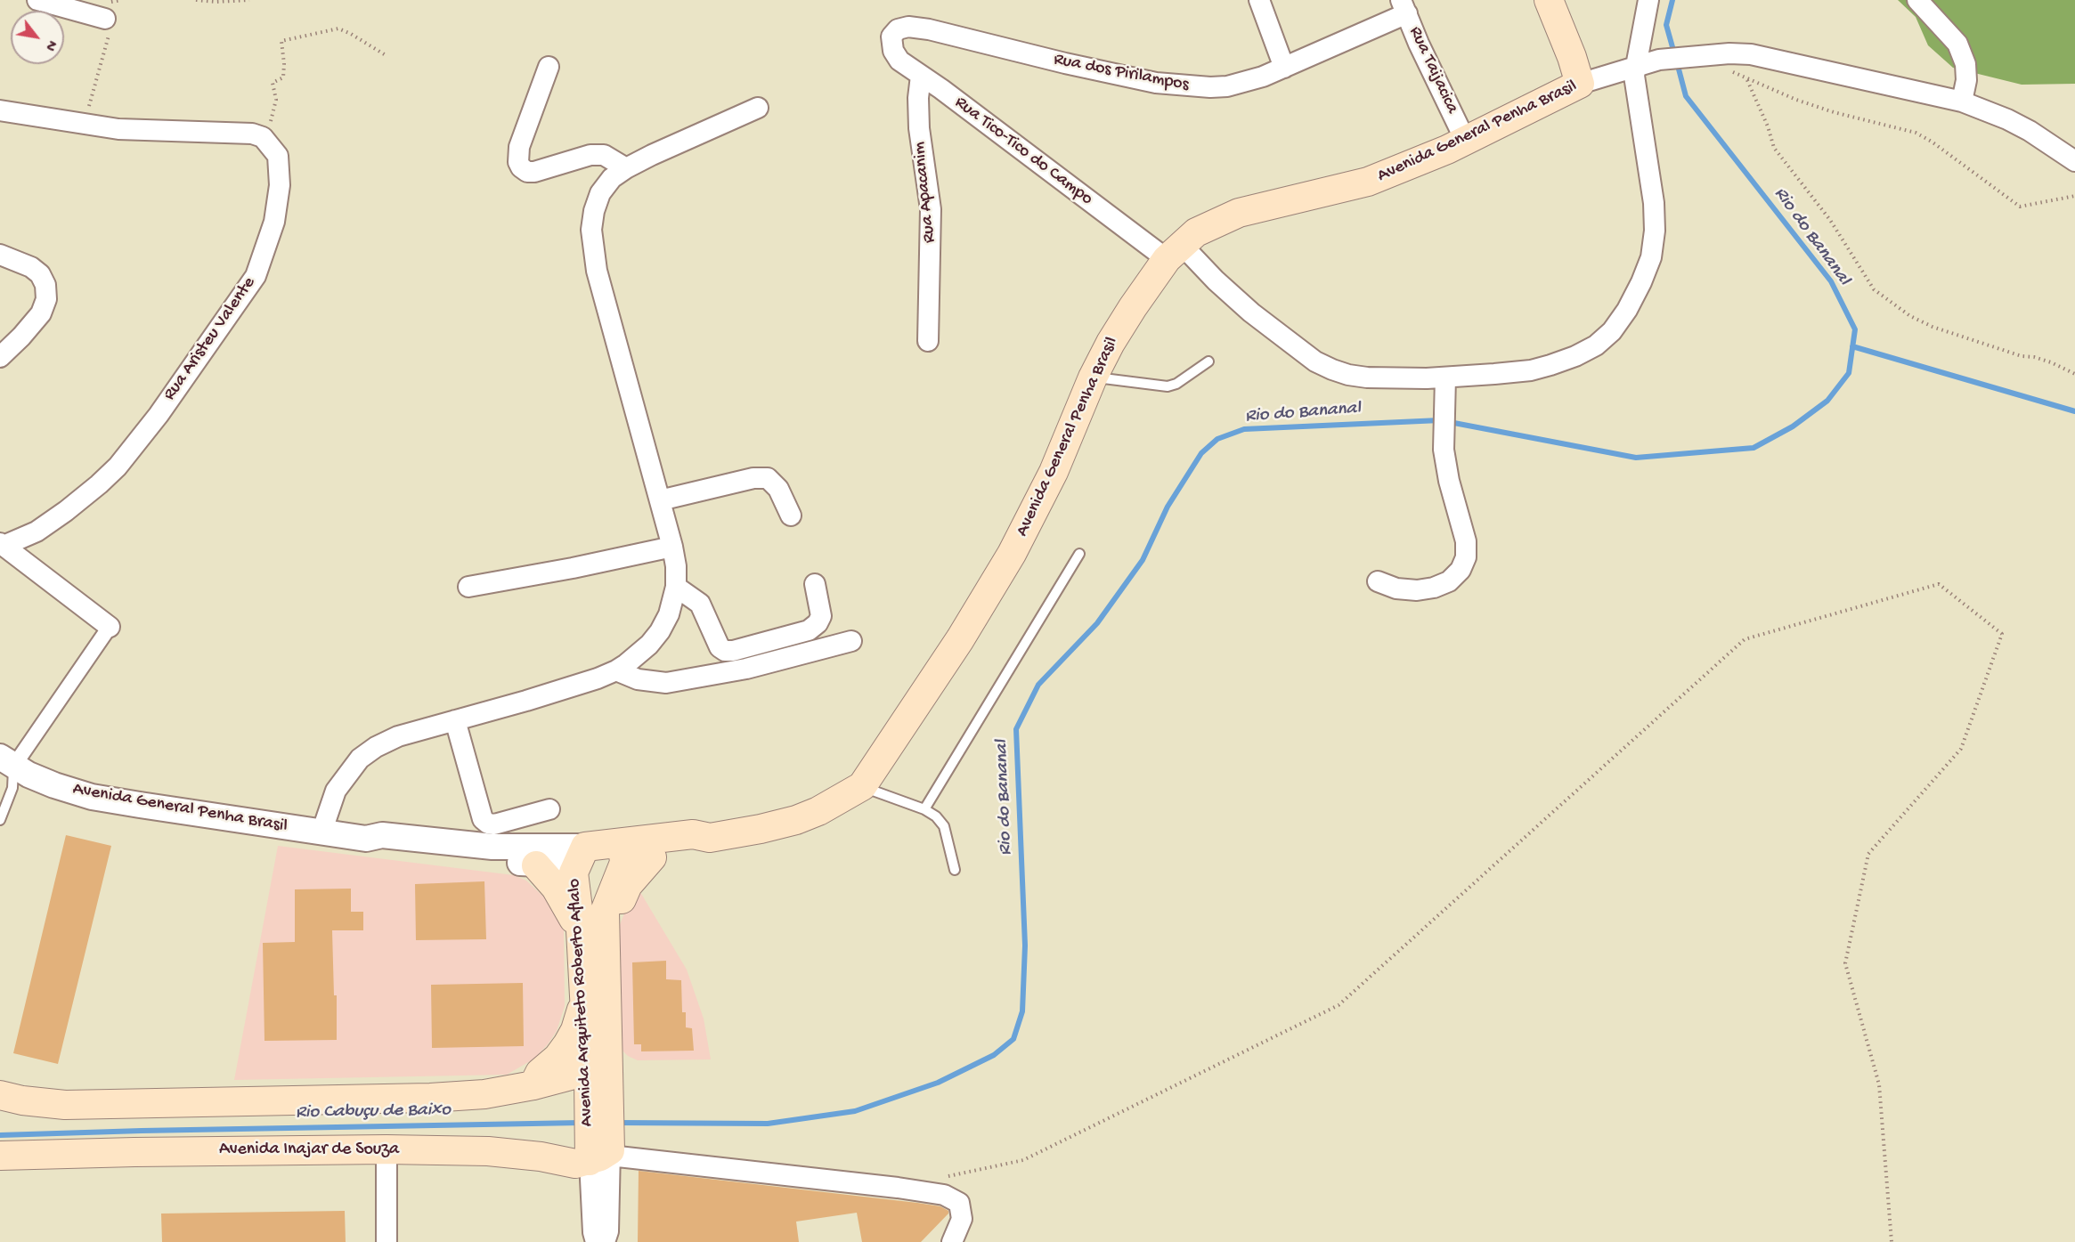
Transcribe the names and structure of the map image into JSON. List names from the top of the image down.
{
  "streets": {
    "main road": ["Avenida General Penha Brasil", "Avenida Arquiteto Roberto Aflalo", "Avenida Inajar de Souza"],
    "street": [
      "Rua Taijacica",
      "Rua dos Pirilampos",
      "Rua Tico-Tico do Campo",
      "Rua Apacanim",
      "Rua Aristeu Valente"
    ]
  },
  "crossings": [
    ["Rua Taijacica", "Rua dos Pirilampos"],
    ["Rua Taijacica", "Avenida General Penha Brasil"],
    ["Rua dos Pirilampos", "Rua Tico-Tico do Campo"],
    ["Avenida General Penha Brasil", "Rua Tico-Tico do Campo"],
    ["Avenida General Penha Brasil", "Avenida Arquiteto Roberto Aflalo"],
    ["Rua Tico-Tico do Campo", "Rua Apacanim"],
    ["Avenida Arquiteto Roberto Aflalo", "Avenida Inajar de Souza"]
  ],
  "water": ["Rio do Bananal", "Rio Cabuçu de Baixo"],
  "north": "bottom right"
}
